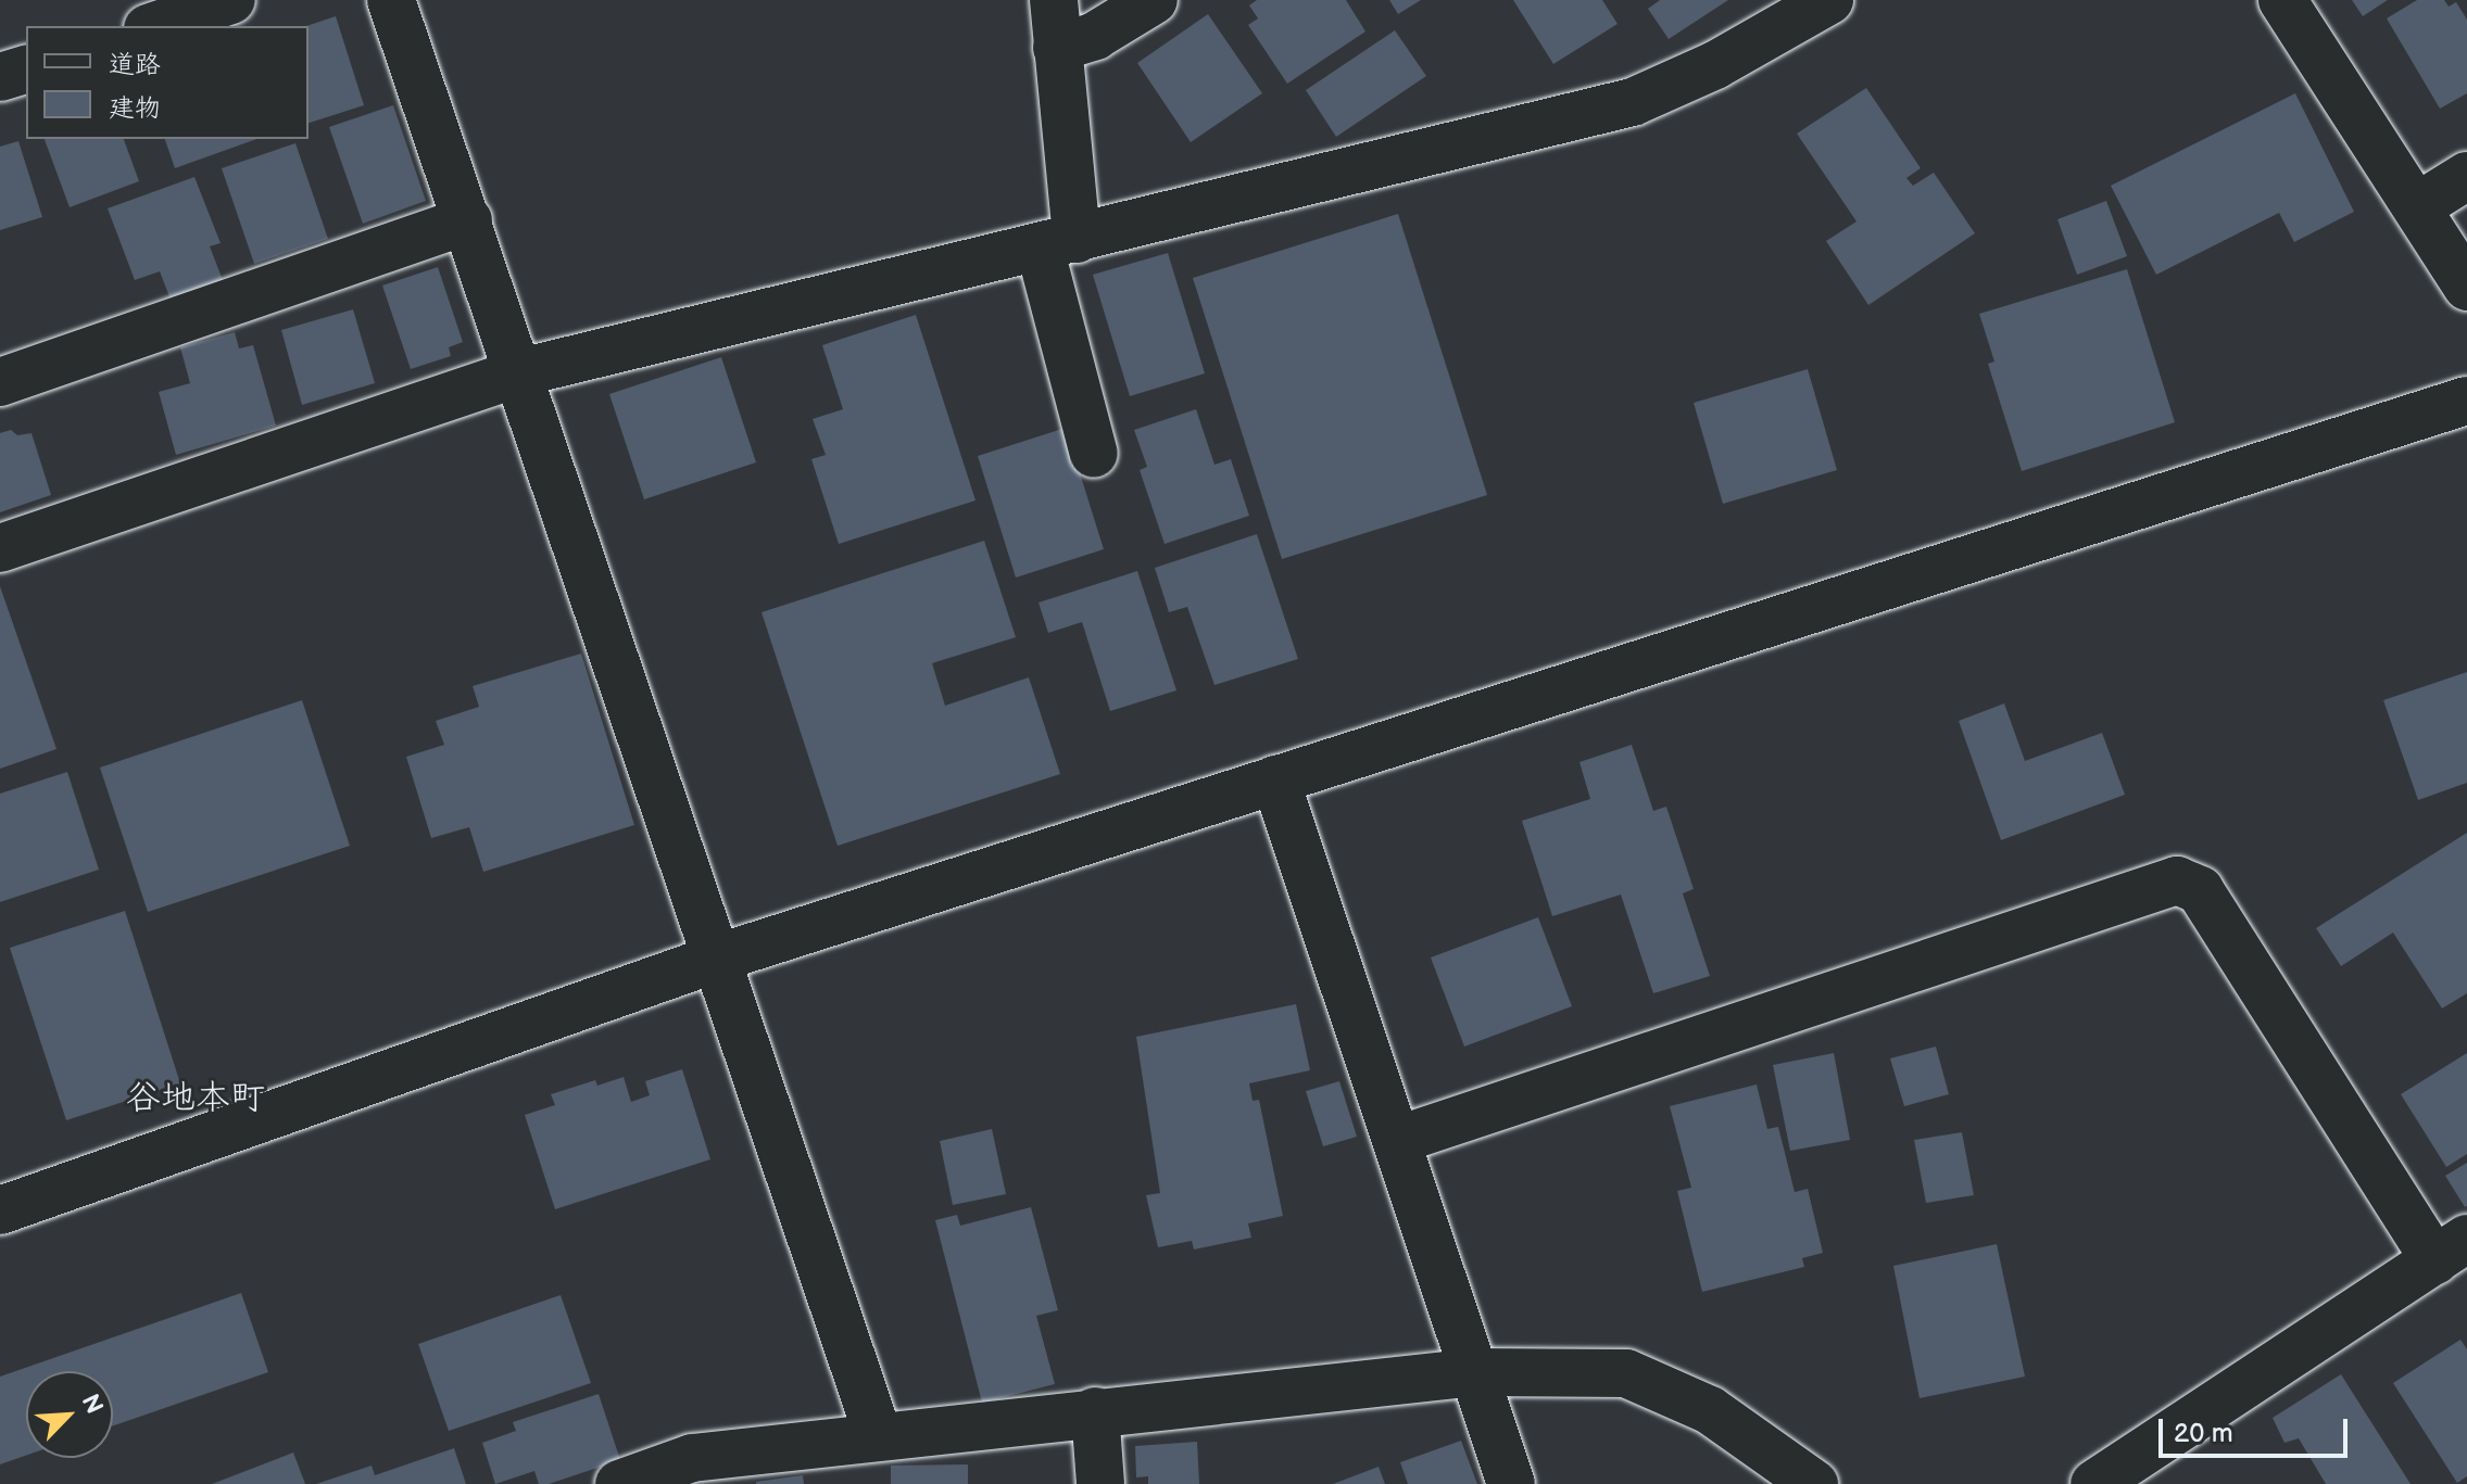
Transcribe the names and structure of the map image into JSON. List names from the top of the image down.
{
  "districts": ["谷地本町"],
  "legend": ["道路", "建物"],
  "scale_bar": "20 m",
  "north": "top right"
}
